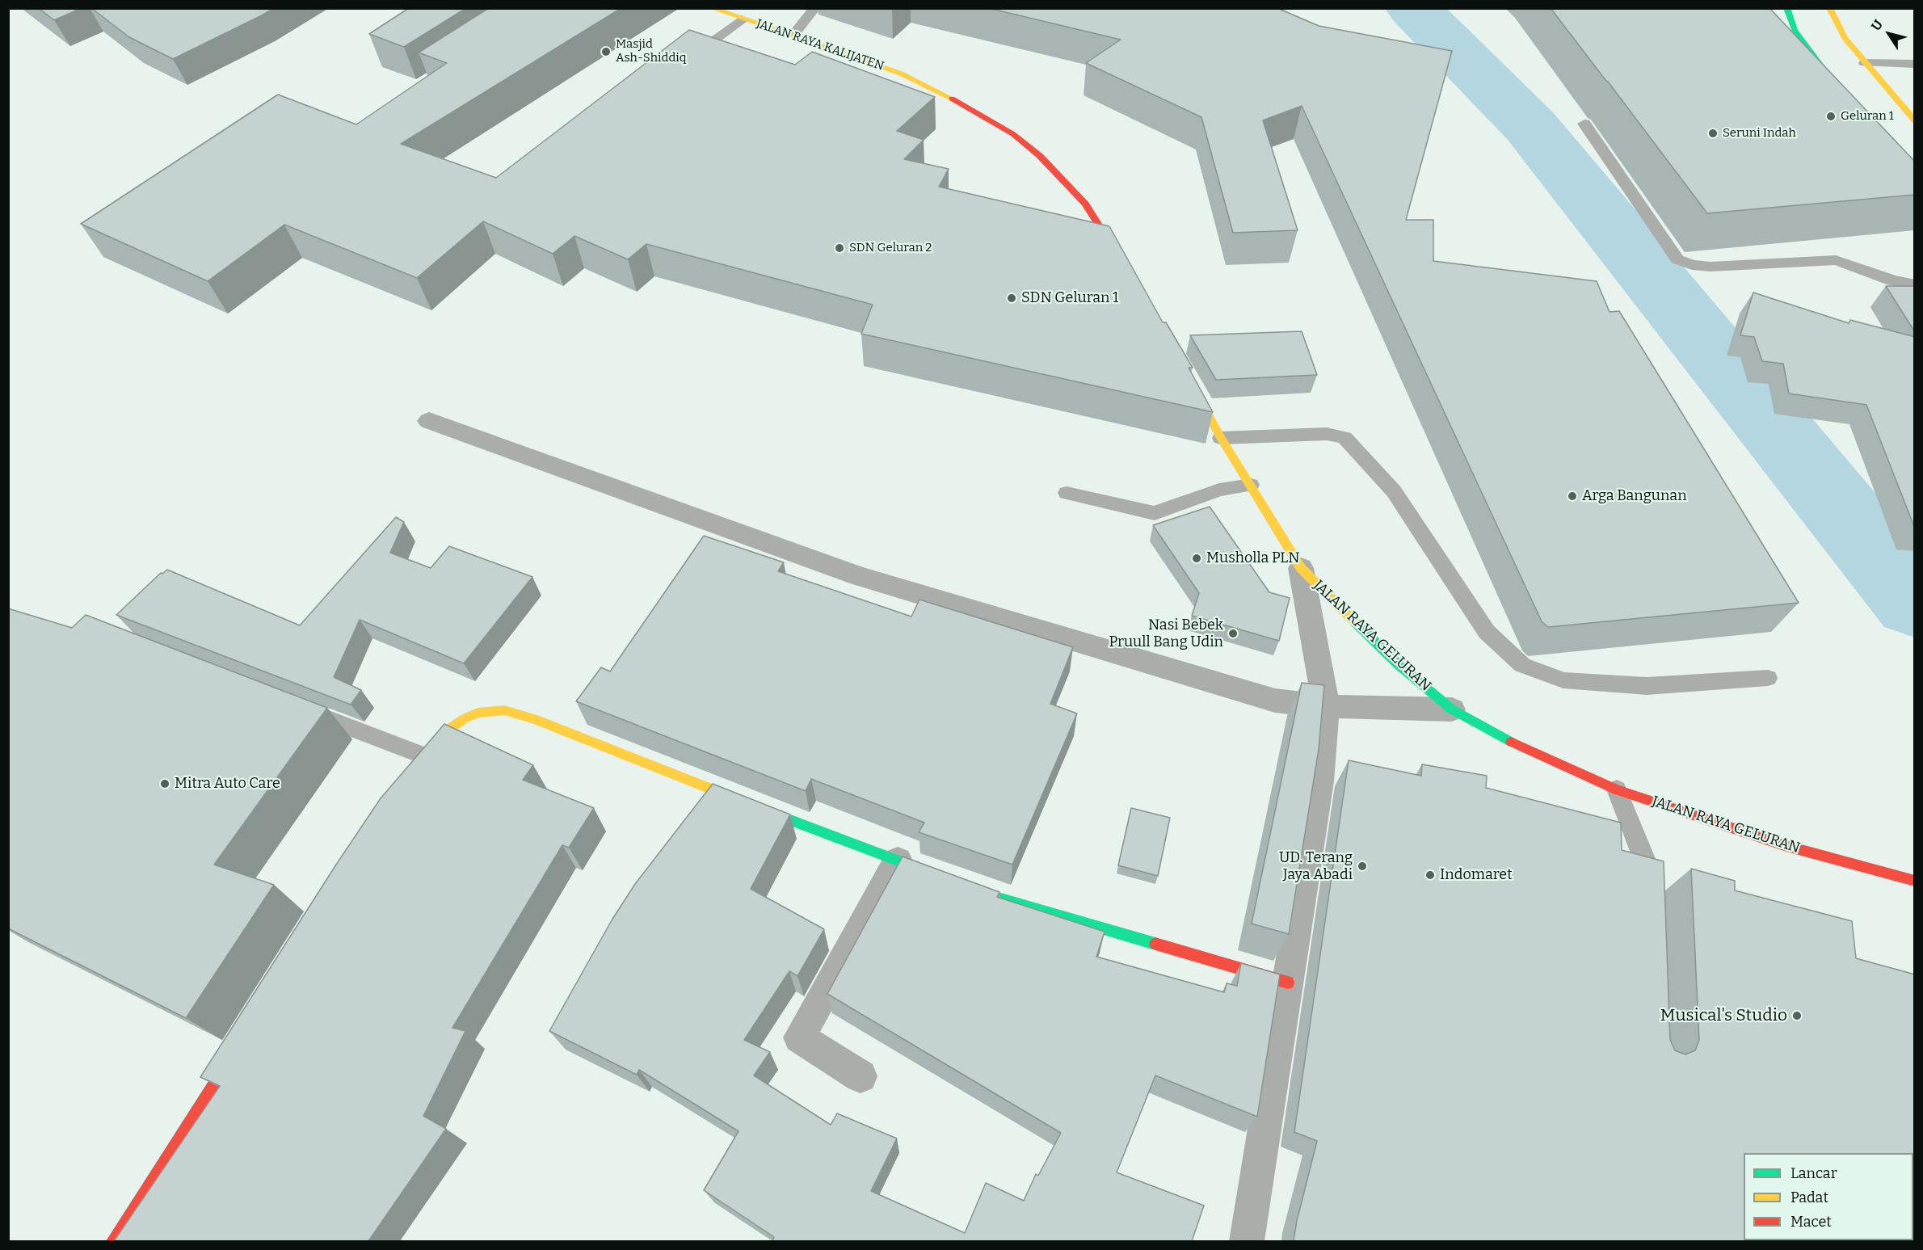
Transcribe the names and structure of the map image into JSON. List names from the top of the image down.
{
  "streets": {
    "main road": ["JALAN RAYA KALIJATEN", "JALAN RAYA GELURAN"]
  },
  "places": [
    "Masjid Ash-Shiddiq",
    "Geluran 1",
    "Seruni Indah",
    "SDN Geluran 2",
    "SDN Geluran 1",
    "Arga Bangunan",
    "Musholla PLN",
    "Nasi Bebek Pruull Bang Udin",
    "Mitra Auto Care",
    "UD. Terang Jaya Abadi",
    "Indomaret",
    "Musical's Studio"
  ],
  "legend": ["Lancar", "Padat", "Macet"],
  "north": "top left"
}
